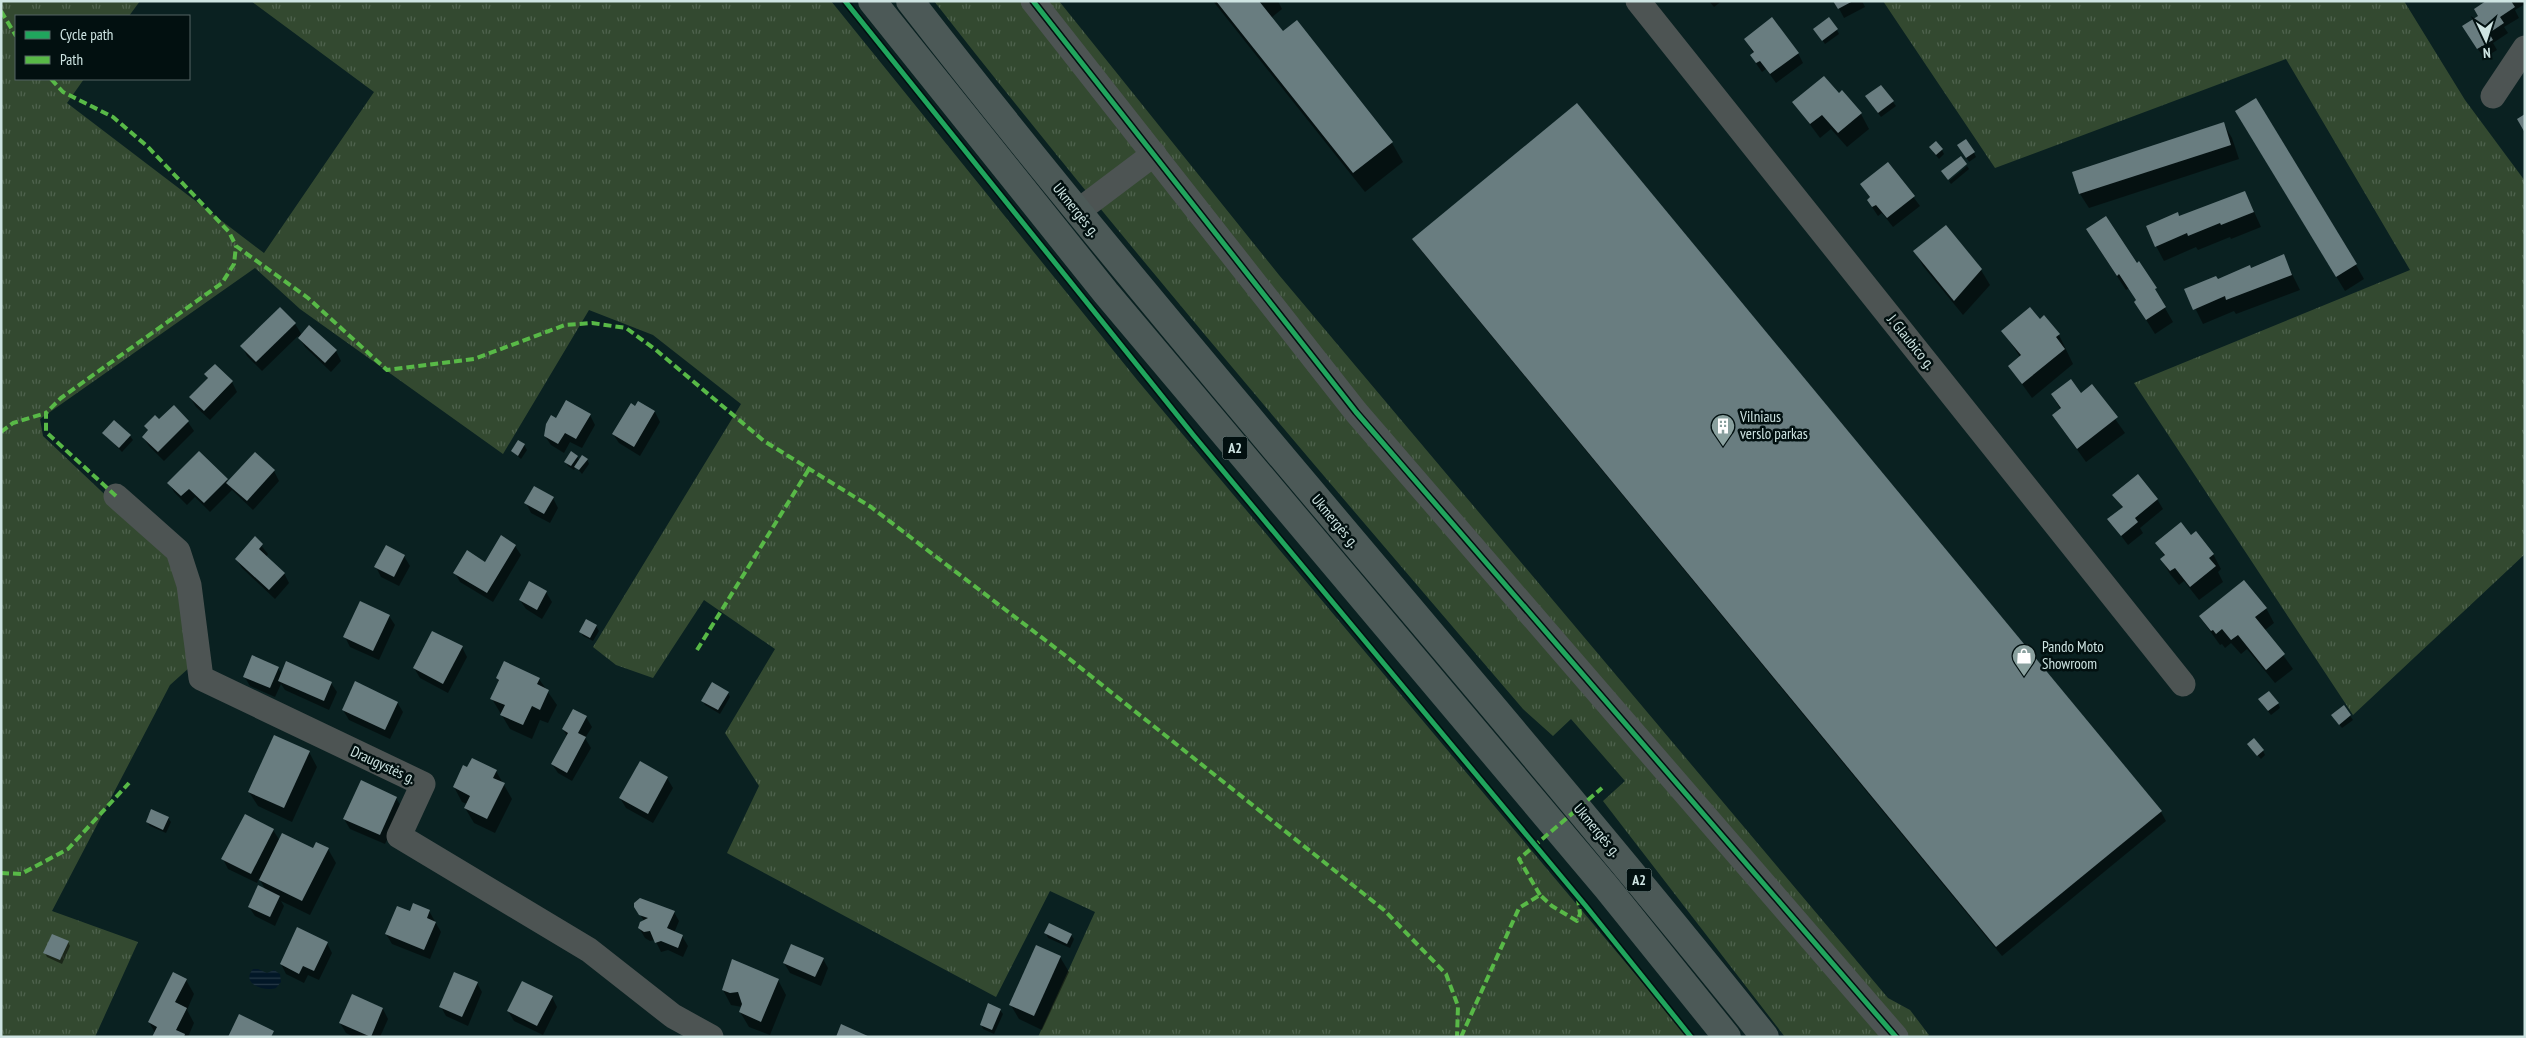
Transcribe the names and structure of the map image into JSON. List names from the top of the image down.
{
  "streets": {
    "highway": ["Ukmergės g.", "A2"],
    "street": ["J. Glaubico g.", "Draugystės g."]
  },
  "places": {
    "building": ["Vilniaus verslo parkas"],
    "shop": ["Pando Moto Showroom"]
  },
  "legend": ["Cycle path", "Path"],
  "north": "bottom"
}
